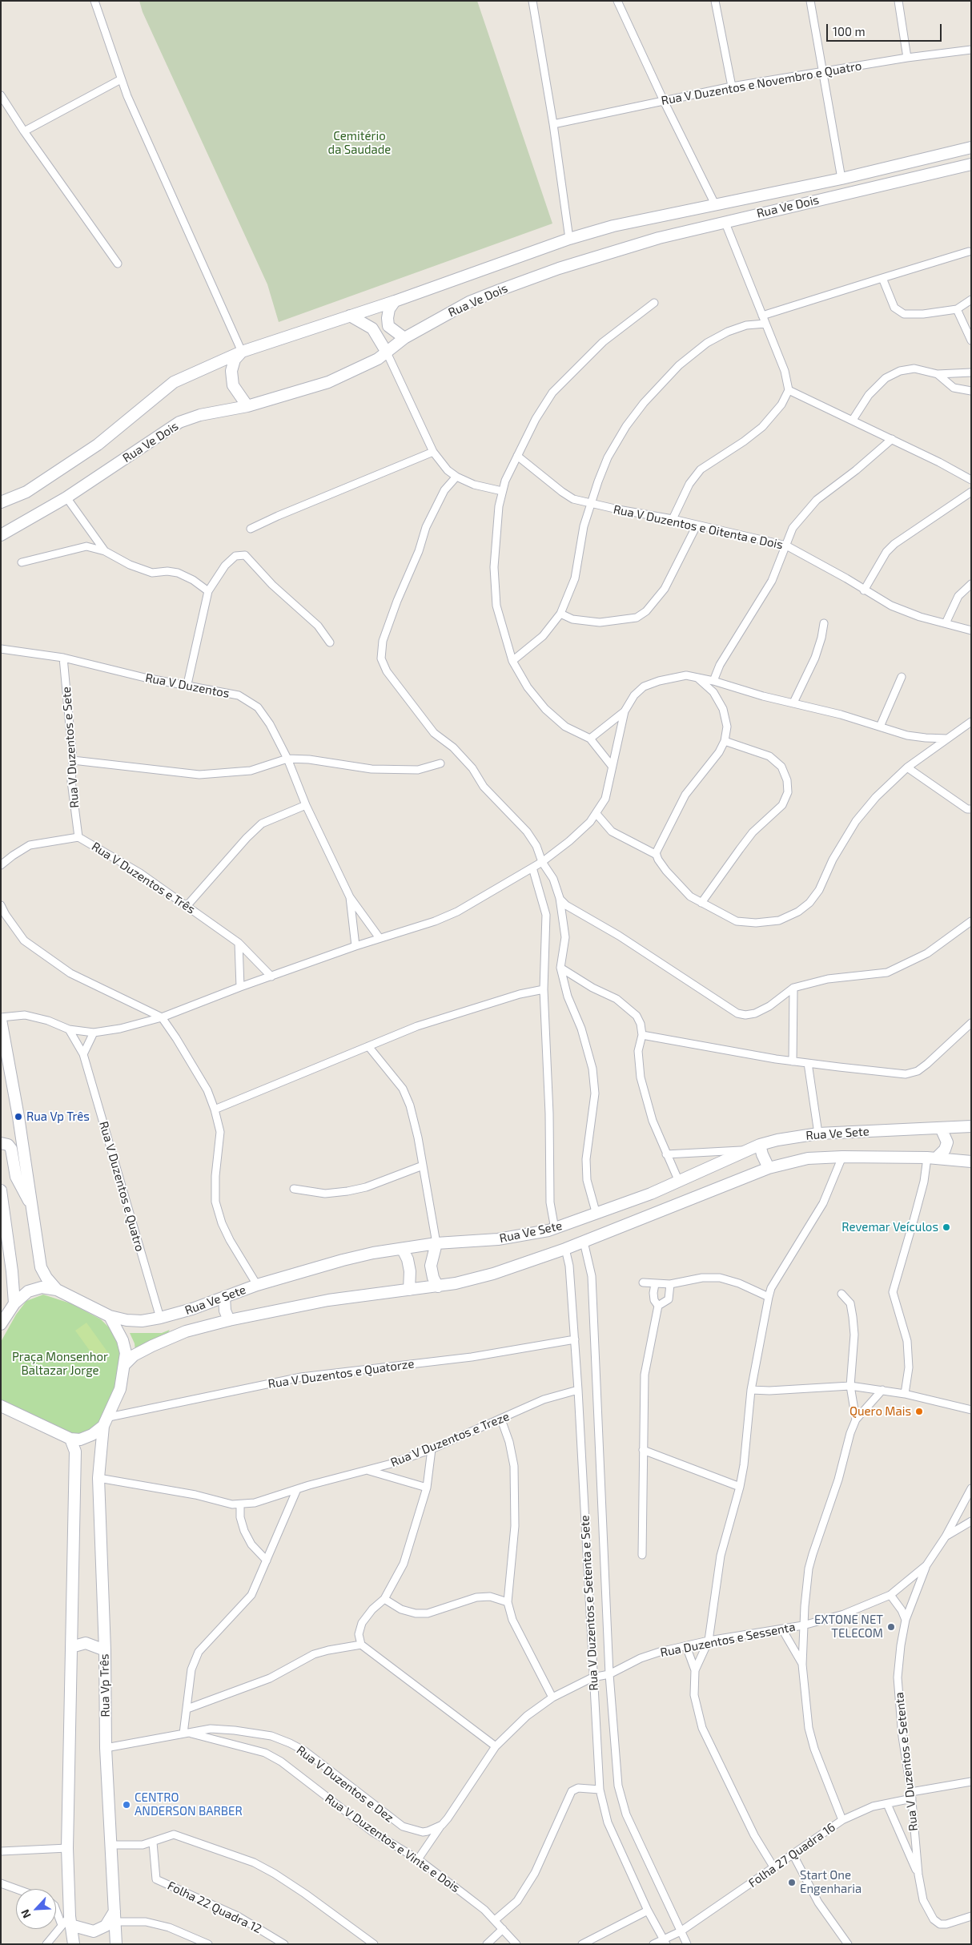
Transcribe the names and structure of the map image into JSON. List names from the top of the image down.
{
  "streets": {
    "main road": ["Rua Ve Dois", "Rua Ve Sete", "Rua Vp Três"],
    "street": [
      "Rua V Duzentos e Novembro e Quatro",
      "Rua V Duzentos e Oitenta e Dois",
      "Rua V Duzentos",
      "Rua V Duzentos e Sete",
      "Rua V Duzentos e Três",
      "Rua V Duzentos e Quatro",
      "Rua V Duzentos e Quatorze",
      "Rua V Duzentos e Treze",
      "Rua V Duzentos e Setenta e Sete",
      "Rua Duzentos e Sessenta",
      "Rua V Duzentos e Setenta",
      "Rua V Duzentos e Dez",
      "Rua V Duzentos e Vinte e Dois",
      "Folha 27 Quadra 16",
      "Folha 22 Quadra 12"
    ]
  },
  "crossings": [
    ["Rua V Duzentos", "Rua V Duzentos e Sete"],
    ["Rua V Duzentos e Sete", "Rua V Duzentos e Três"],
    ["Rua Ve Sete", "Rua V Duzentos e Quatro"],
    ["Rua Ve Sete", "Rua V Duzentos e Setenta e Sete"],
    ["Rua Ve Sete", "Rua Vp Três"],
    ["Rua V Duzentos e Quatorze", "Rua V Duzentos e Setenta e Sete"],
    ["Rua V Duzentos e Quatorze", "Rua Vp Três"],
    ["Rua V Duzentos e Treze", "Rua V Duzentos e Setenta e Sete"],
    ["Rua V Duzentos e Treze", "Rua Vp Três"],
    ["Rua V Duzentos e Setenta e Sete", "Rua Duzentos e Sessenta"],
    ["Rua V Duzentos e Setenta e Sete", "Folha 27 Quadra 16"],
    ["Rua Duzentos e Sessenta", "Rua V Duzentos e Setenta"],
    ["Rua Vp Três", "Rua V Duzentos e Dez"],
    ["Rua V Duzentos e Setenta", "Folha 27 Quadra 16"],
    ["Rua V Duzentos e Dez", "Rua V Duzentos e Vinte e Dois"]
  ],
  "parks": ["Cemitério da Saudade", "Praça Monsenhor Baltazar Jorge"],
  "places": [
    "Rua Vp Três",
    "Revemar Veículos",
    "Quero Mais",
    "EXTONE NET TELECOM",
    "CENTRO ANDERSON BARBER",
    "Start One Engenharia"
  ],
  "scale_bar": "100 m",
  "north": "bottom left"
}
